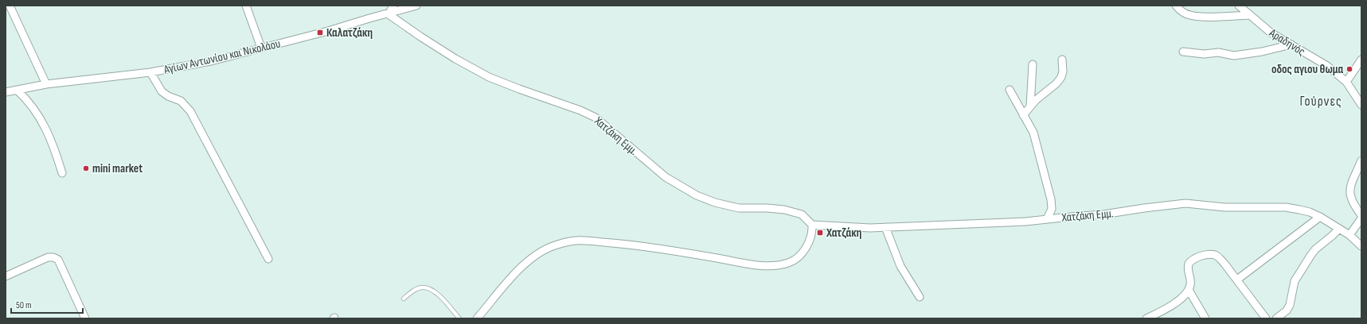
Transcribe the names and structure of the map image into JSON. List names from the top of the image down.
{
  "streets": {
    "street": ["Αραδηνός", "Αγίων Αντωνίου και Νικολάου", "Χατζάκη Εμμ."]
  },
  "crossings": [
    ["Αγίων Αντωνίου και Νικολάου", "Χατζάκη Εμμ."]
  ],
  "districts": ["Γούρνες"],
  "places": {
    "transit": ["Καλατζάκη", "Χατζάκη"],
    "other": ["οδος αγιου θωμα", "mini market"]
  },
  "scale_bar": "50 m"
}
